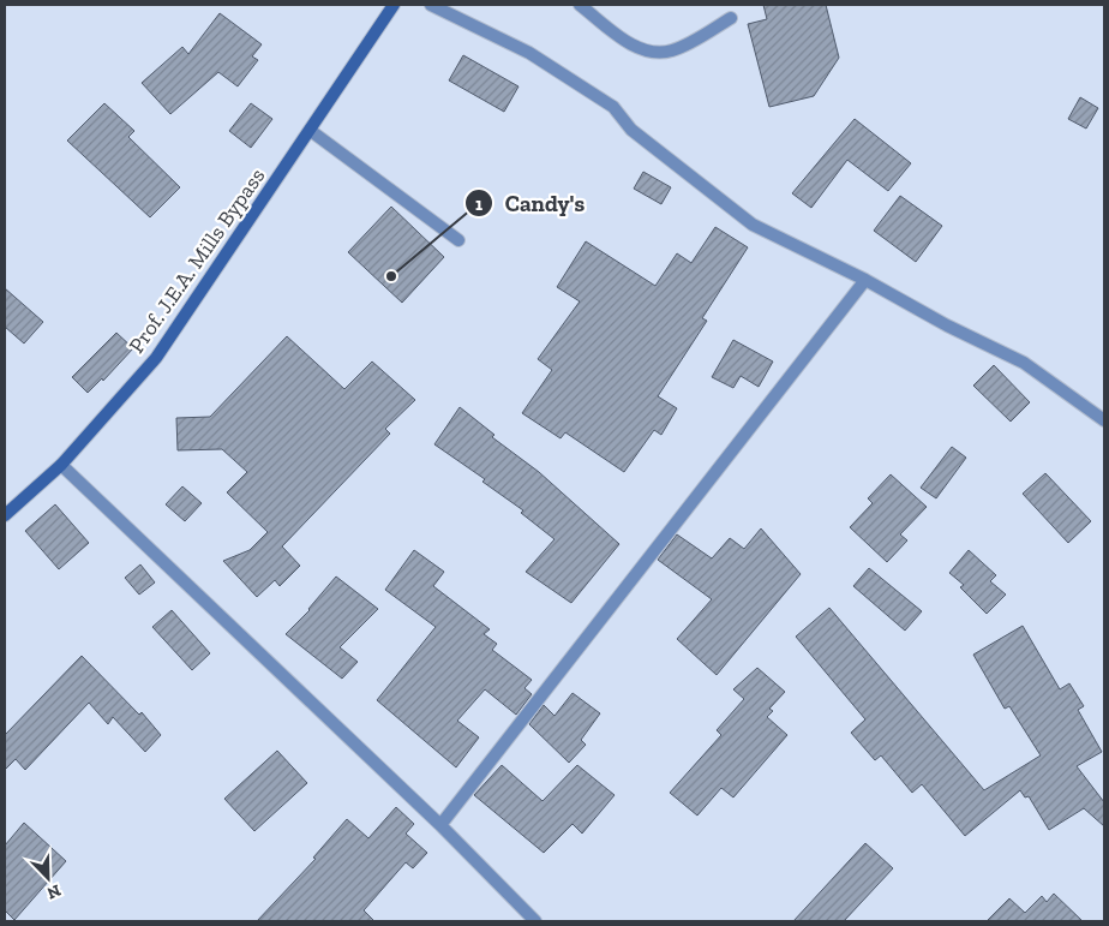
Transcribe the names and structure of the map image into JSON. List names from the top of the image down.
{
  "streets": {
    "street": ["Prof. J.E.A. Mills Bypass"]
  },
  "places": ["Candy's"],
  "north": "bottom right"
}
